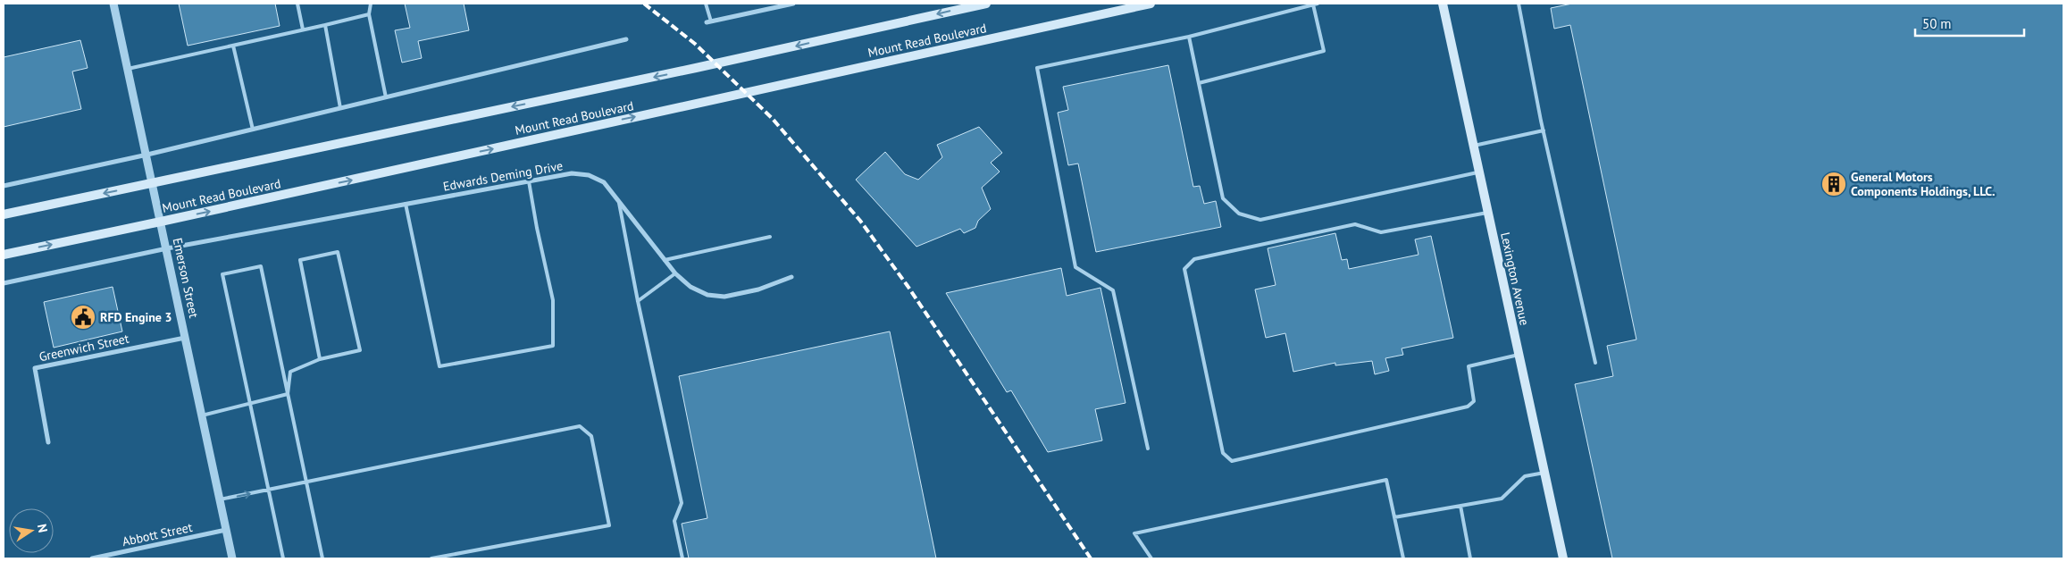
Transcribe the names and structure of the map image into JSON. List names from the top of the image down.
{
  "streets": {
    "main road": ["Mount Read Boulevard", "Lexington Avenue"],
    "street": [
      "Edwards Deming Drive",
      "Emerson Street",
      "Greenwich Street",
      "Abbott Street"
    ]
  },
  "crossings": [
    ["Mount Read Boulevard", "Emerson Street"],
    ["Edwards Deming Drive", "Emerson Street"],
    ["Emerson Street", "Greenwich Street"],
    ["Emerson Street", "Abbott Street"]
  ],
  "places": {
    "building": ["General Motors Components Holdings, LLC."],
    "public building": ["RFD Engine 3"]
  },
  "scale_bar": "50 m",
  "north": "right"
}
